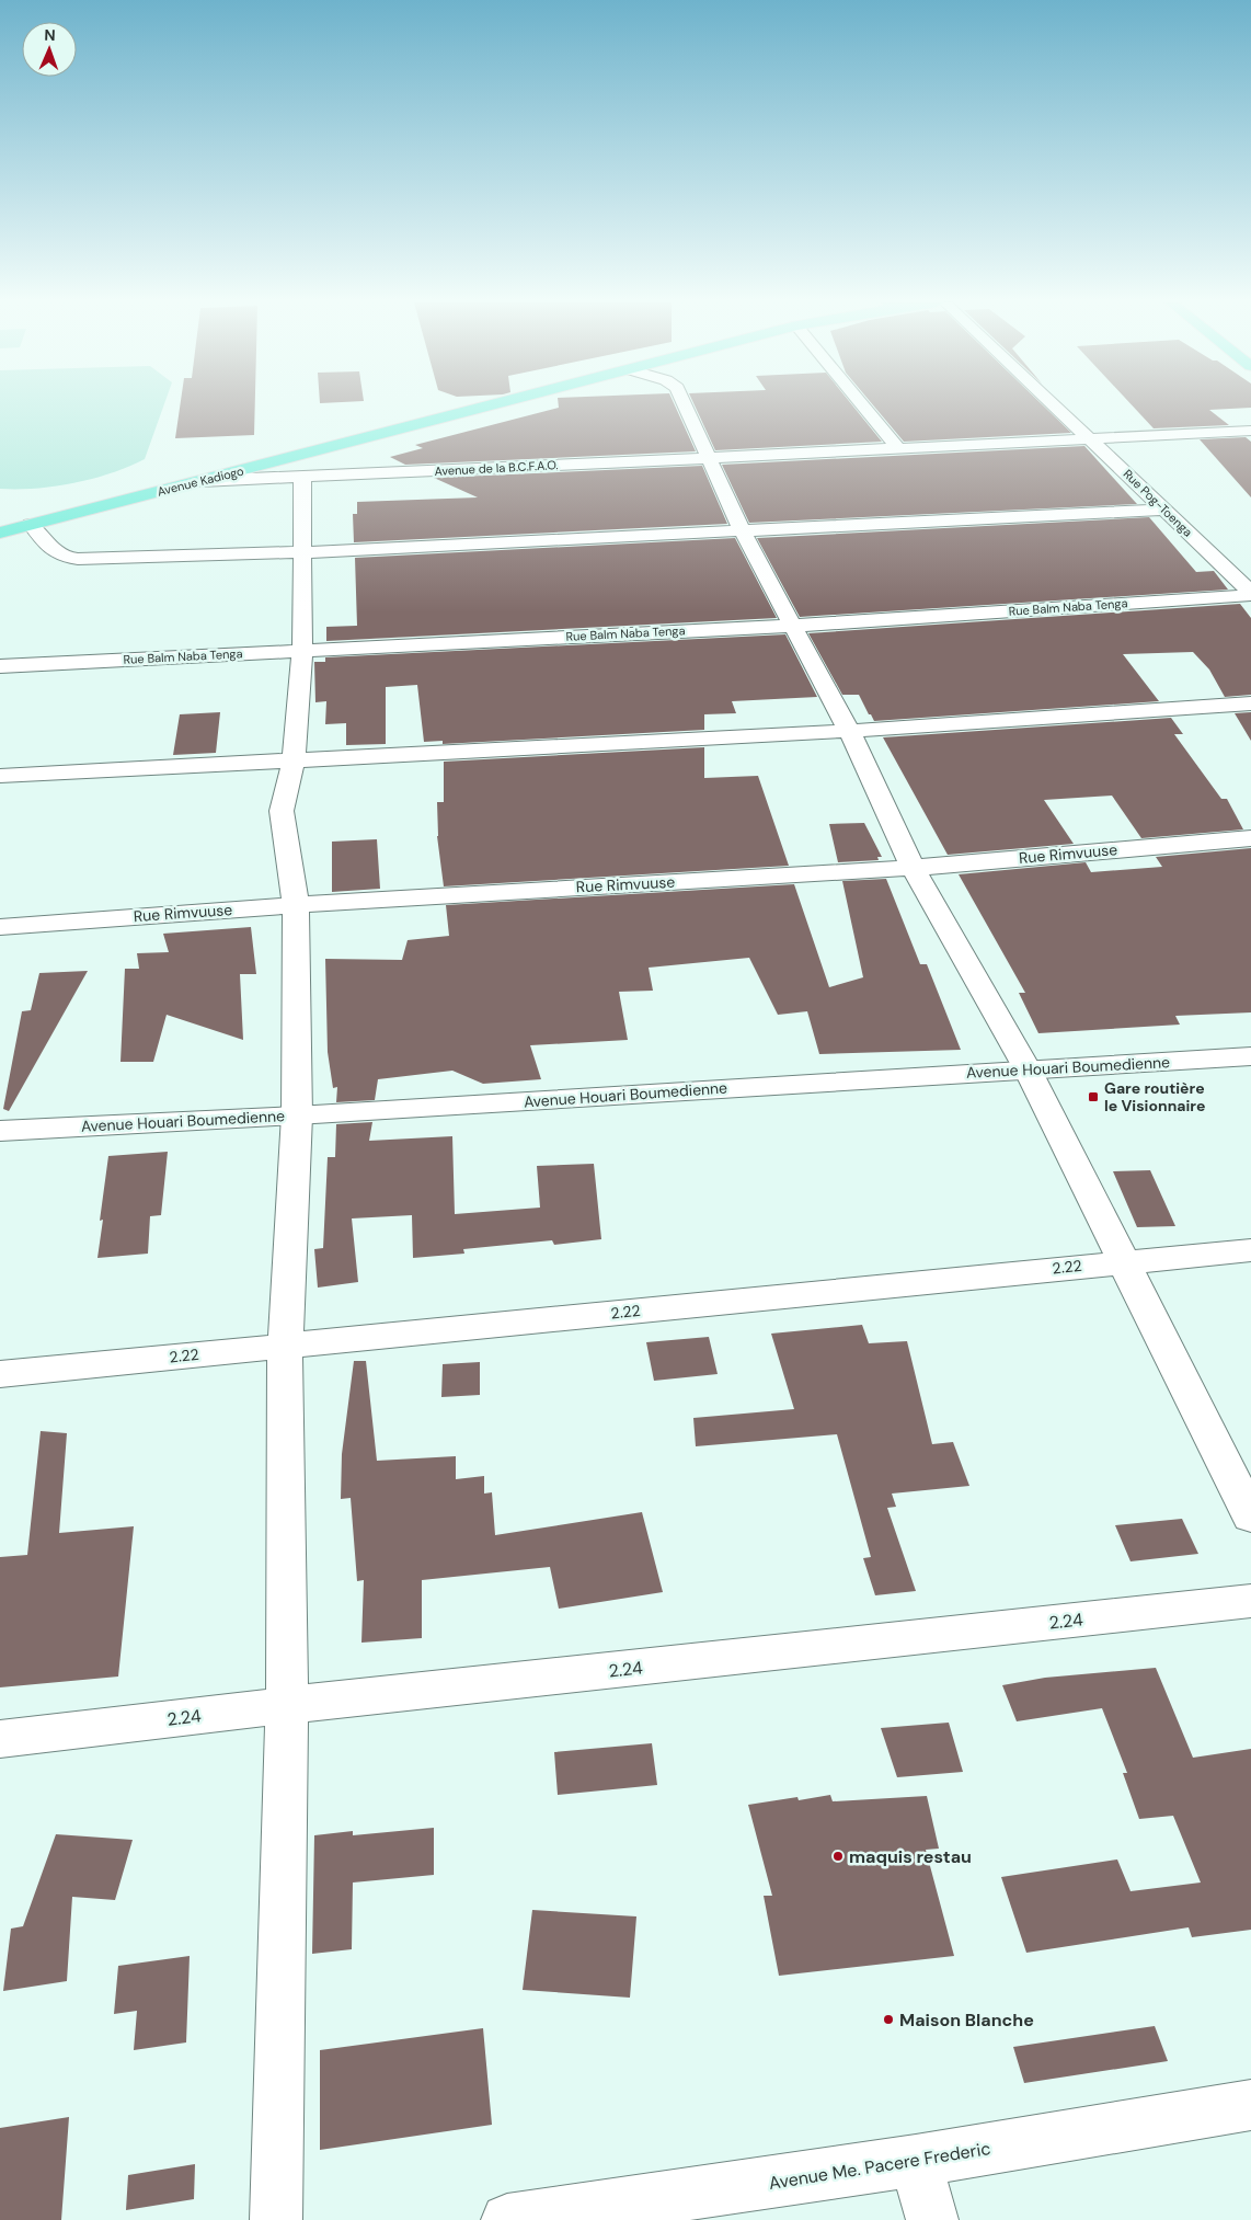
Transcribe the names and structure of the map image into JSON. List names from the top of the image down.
{
  "streets": {
    "highway": ["Avenue Kadiogo"],
    "street": [
      "Avenue de la B.C.F.A.O.",
      "Rue Pog-Toenga",
      "Rue Balm Naba Tenga",
      "Rue Rimvuuse",
      "Avenue Houari Boumedienne",
      "2.22",
      "2.24",
      "Avenue Me. Pacere Frederic"
    ]
  },
  "crossings": [
    ["Avenue de la B.C.F.A.O.", "Avenue Kadiogo"],
    ["Avenue de la B.C.F.A.O.", "Rue Pog-Toenga"],
    ["Rue Pog-Toenga", "Rue Balm Naba Tenga"]
  ],
  "places": {
    "transit": ["Gare routière le Visionnaire"],
    "other": ["maquis restau", "Maison Blanche"]
  },
  "north": "top"
}
